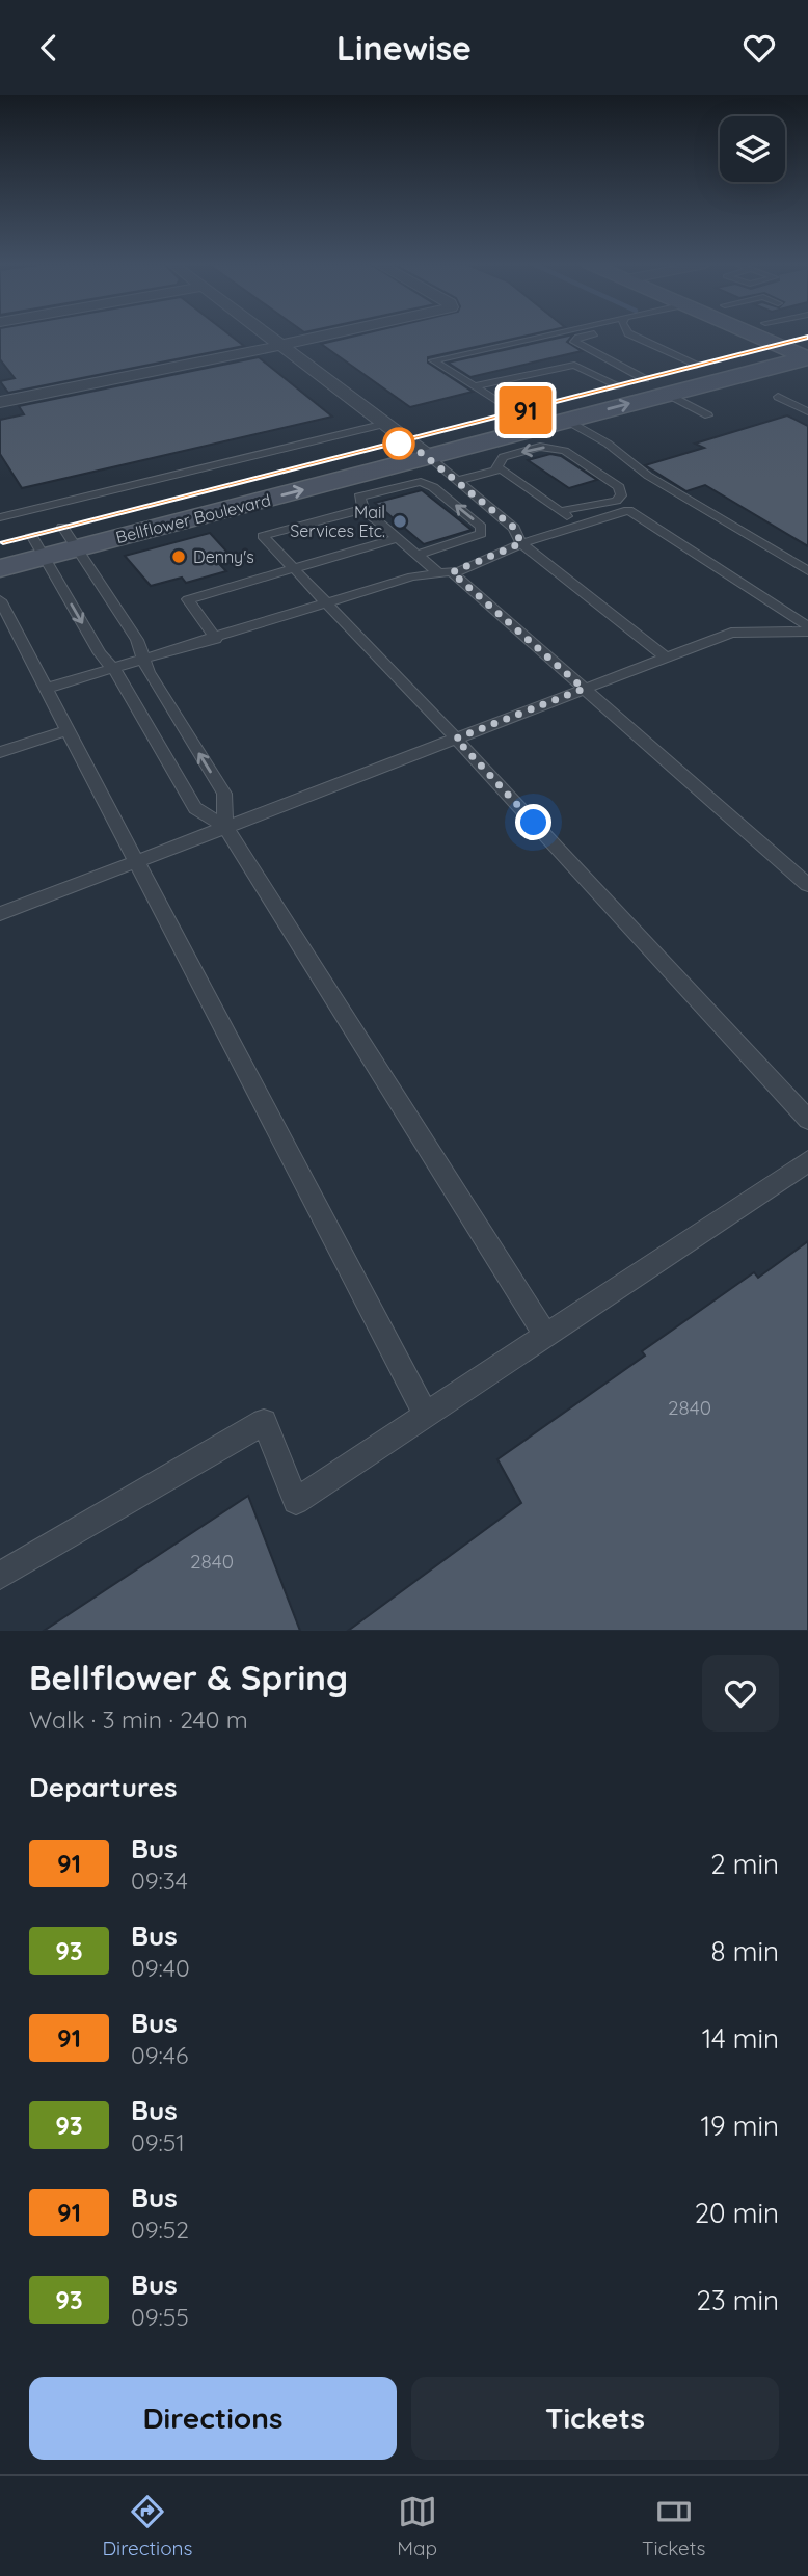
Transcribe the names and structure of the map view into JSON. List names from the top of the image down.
{
  "streets": {
    "main road": ["Bellflower Boulevard"]
  },
  "places": ["Mail Services Etc.", "Denny's"],
  "lines": ["bus line 91"],
  "house_numbers": ["2840", "2840"],
  "page": {
    "header": "Linewise",
    "on_map": "91",
    "heading": [
      ["Bellflower & Spring", "Walk · 3 min · 240 m"],
      "Departures"
    ],
    "list": [
      {
        "mark": "91",
        "name": "Bus",
        "note": "09:34",
        "value": "2 min"
      },
      {
        "mark": "93",
        "name": "Bus",
        "note": "09:40",
        "value": "8 min"
      },
      {
        "mark": "91",
        "name": "Bus",
        "note": "09:46",
        "value": "14 min"
      },
      {
        "mark": "93",
        "name": "Bus",
        "note": "09:51",
        "value": "19 min"
      },
      {
        "mark": "91",
        "name": "Bus",
        "note": "09:52",
        "value": "20 min"
      },
      {
        "mark": "93",
        "name": "Bus",
        "note": "09:55",
        "value": "23 min"
      }
    ],
    "buttons": ["Directions", "Tickets"],
    "tabs": ["Directions", "Map", "Tickets"]
  }
}
